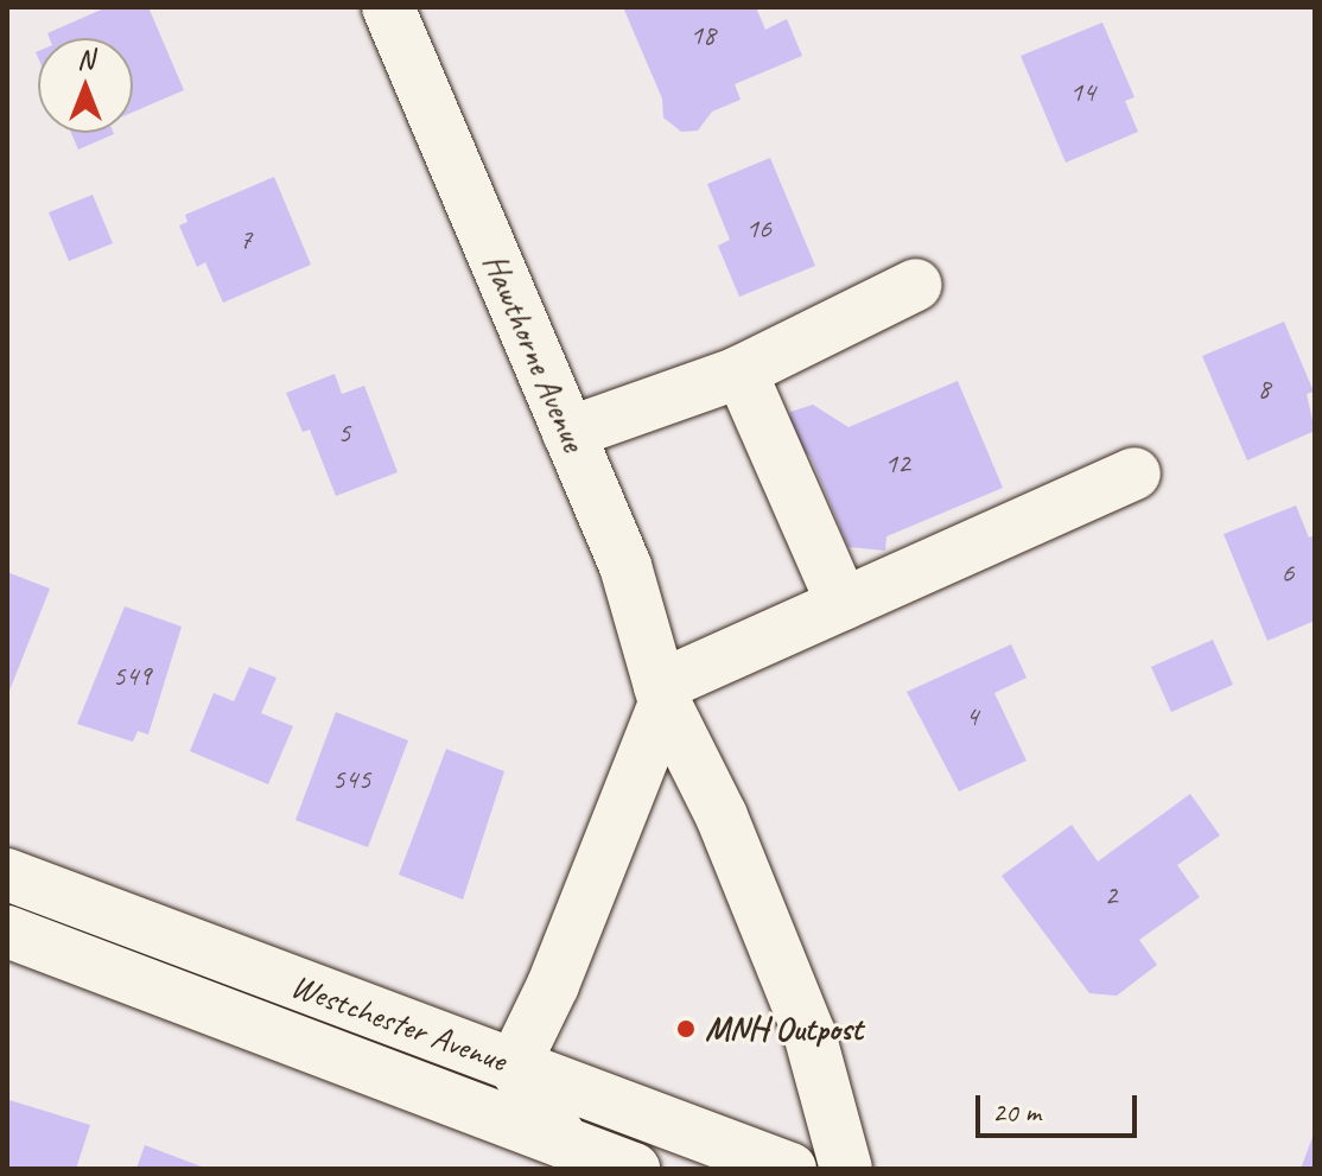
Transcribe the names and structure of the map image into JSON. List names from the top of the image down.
{
  "streets": {
    "street": ["Hawthorne Avenue", "Westchester Avenue"]
  },
  "places": ["MNH Outpost"],
  "house_numbers": [
    "18",
    "14",
    "16",
    "7",
    "8",
    "5",
    "12",
    "6",
    "549",
    "4",
    "545",
    "2"
  ],
  "scale_bar": "20 m",
  "north": "top"
}
